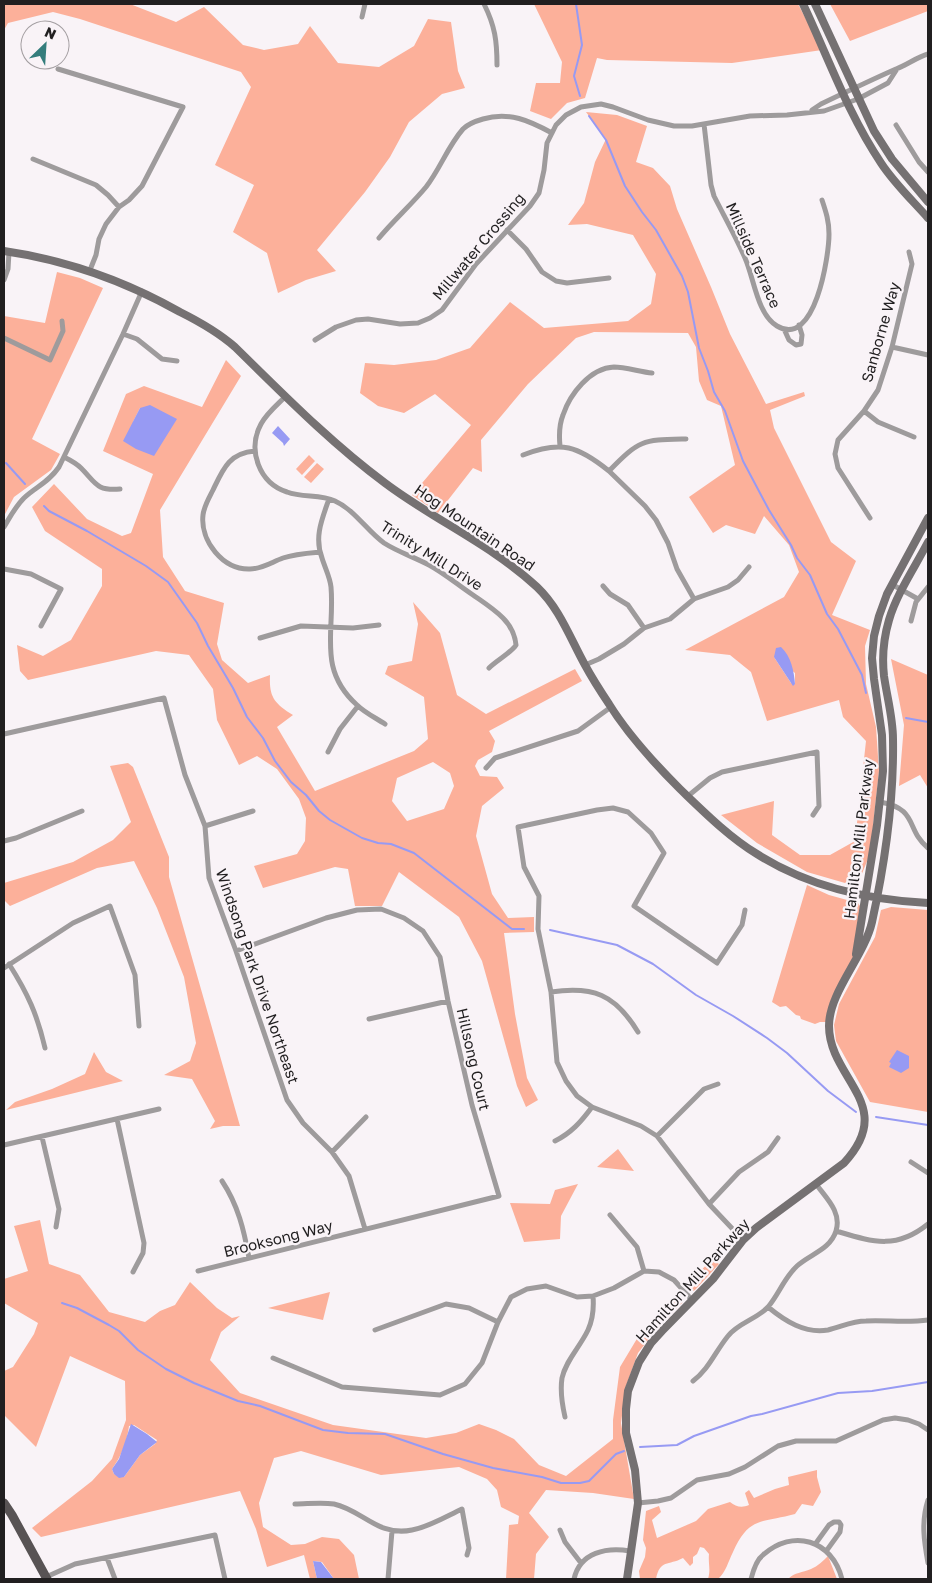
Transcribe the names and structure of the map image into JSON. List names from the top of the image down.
{
  "streets": {
    "street": [
      "Millwater Crossing",
      "Millside Terrace",
      "Sanborne Way",
      "Hog Mountain Road",
      "Trinity Mill Drive",
      "Hamilton Mill Parkway",
      "Windsong Park Drive Northeast",
      "Hillsong Court",
      "Brooksong Way"
    ]
  },
  "crossings": [
    ["Millwater Crossing", "Millside Terrace"],
    ["Hog Mountain Road", "Hamilton Mill Parkway"],
    ["Windsong Park Drive Northeast", "Hillsong Court"],
    ["Windsong Park Drive Northeast", "Brooksong Way"],
    ["Hillsong Court", "Brooksong Way"]
  ],
  "north": "top right"
}
